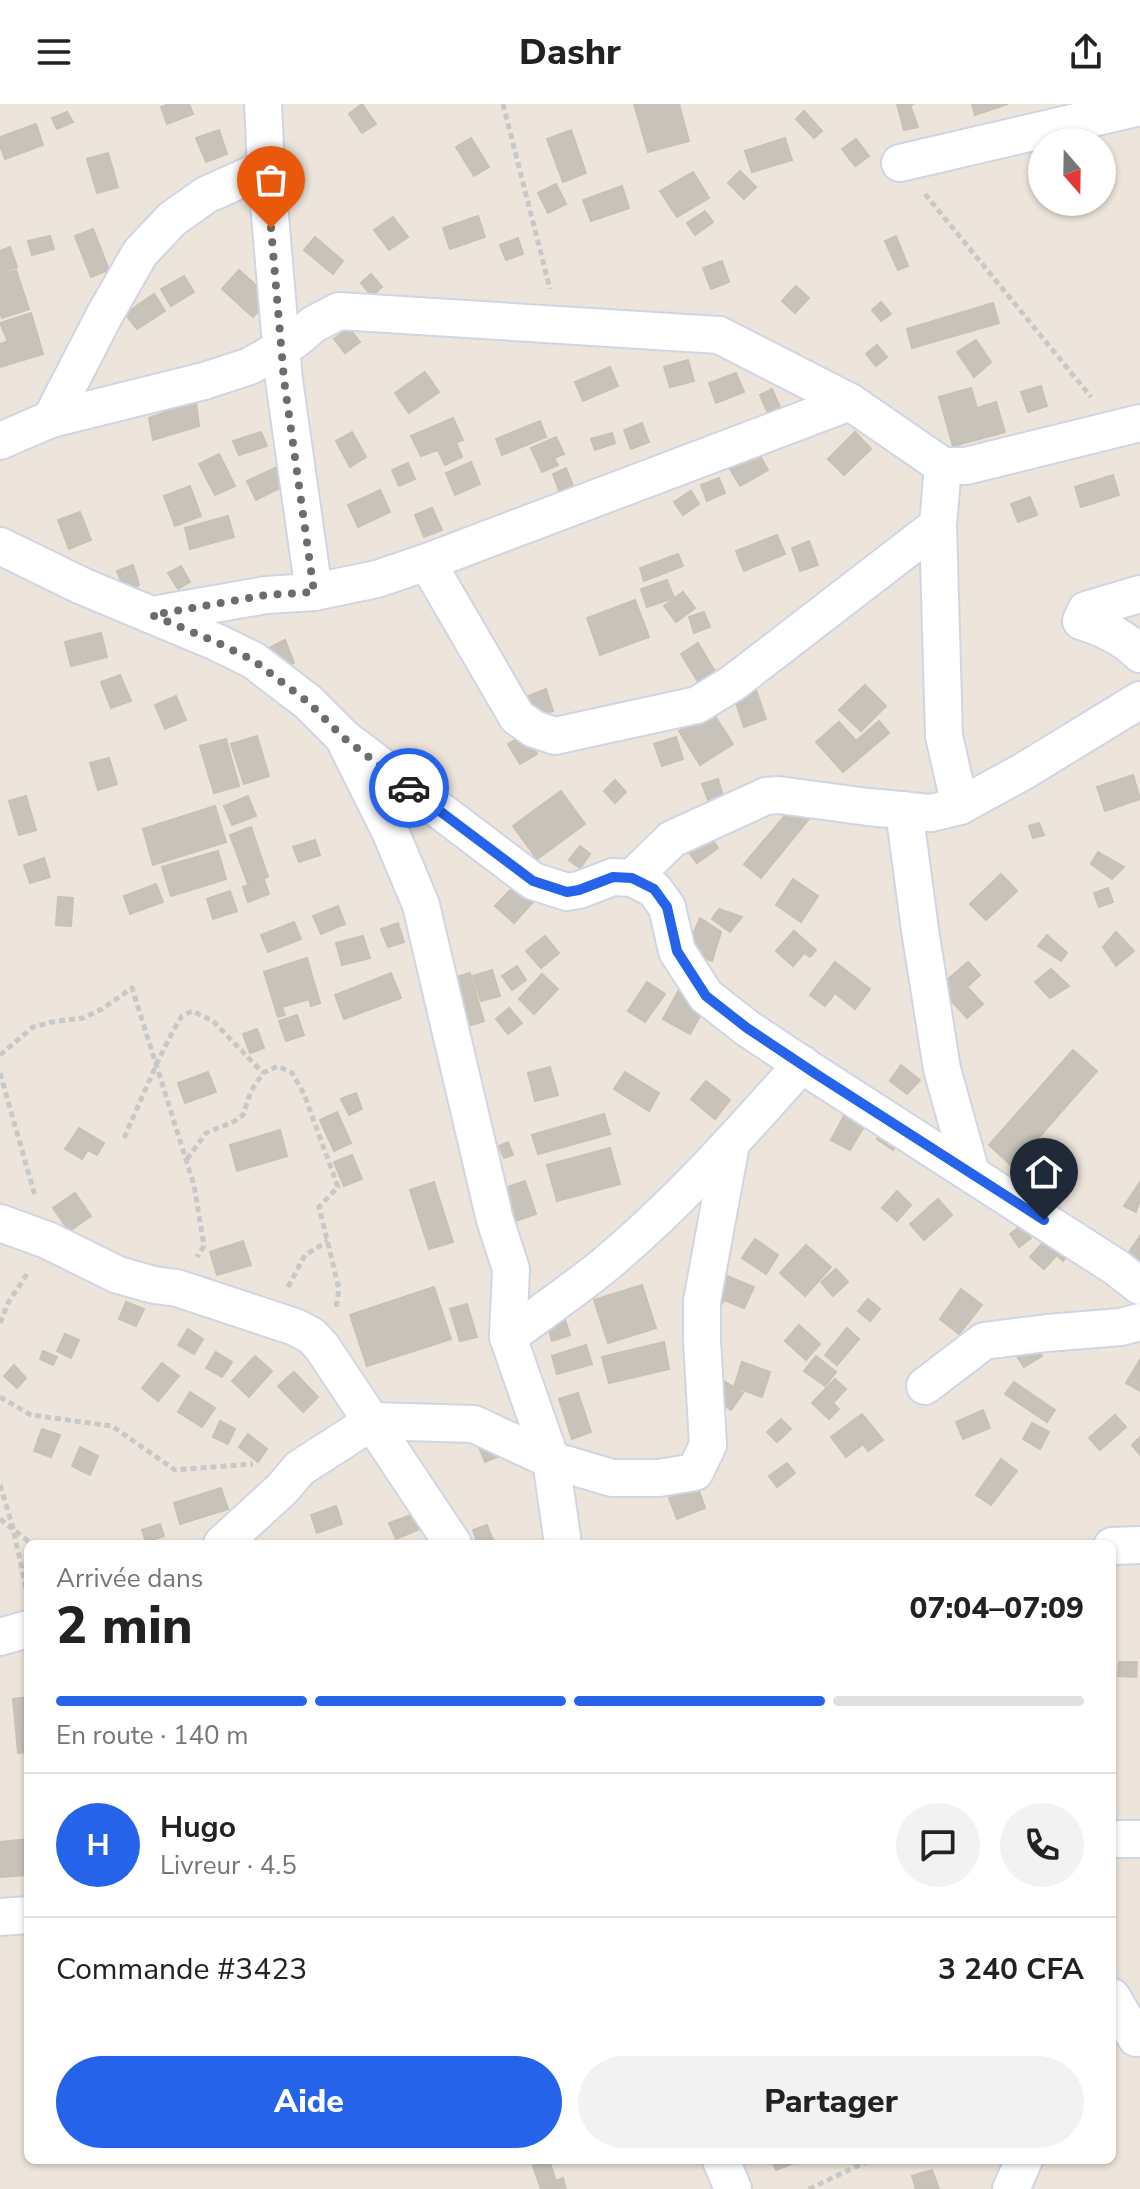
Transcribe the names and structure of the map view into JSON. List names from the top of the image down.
{
  "north": "bottom",
  "page": {
    "header": "Dashr",
    "heading": ["2 min", "Arrivée dans", "07:04–07:09"],
    "panel": [
      "Hugo",
      "Livreur · 4.5",
      "Commande #3423",
      "3 240 CFA"
    ],
    "bar": "En route · 140 m",
    "round": "H",
    "buttons": ["Aide", "Partager"]
  }
}
